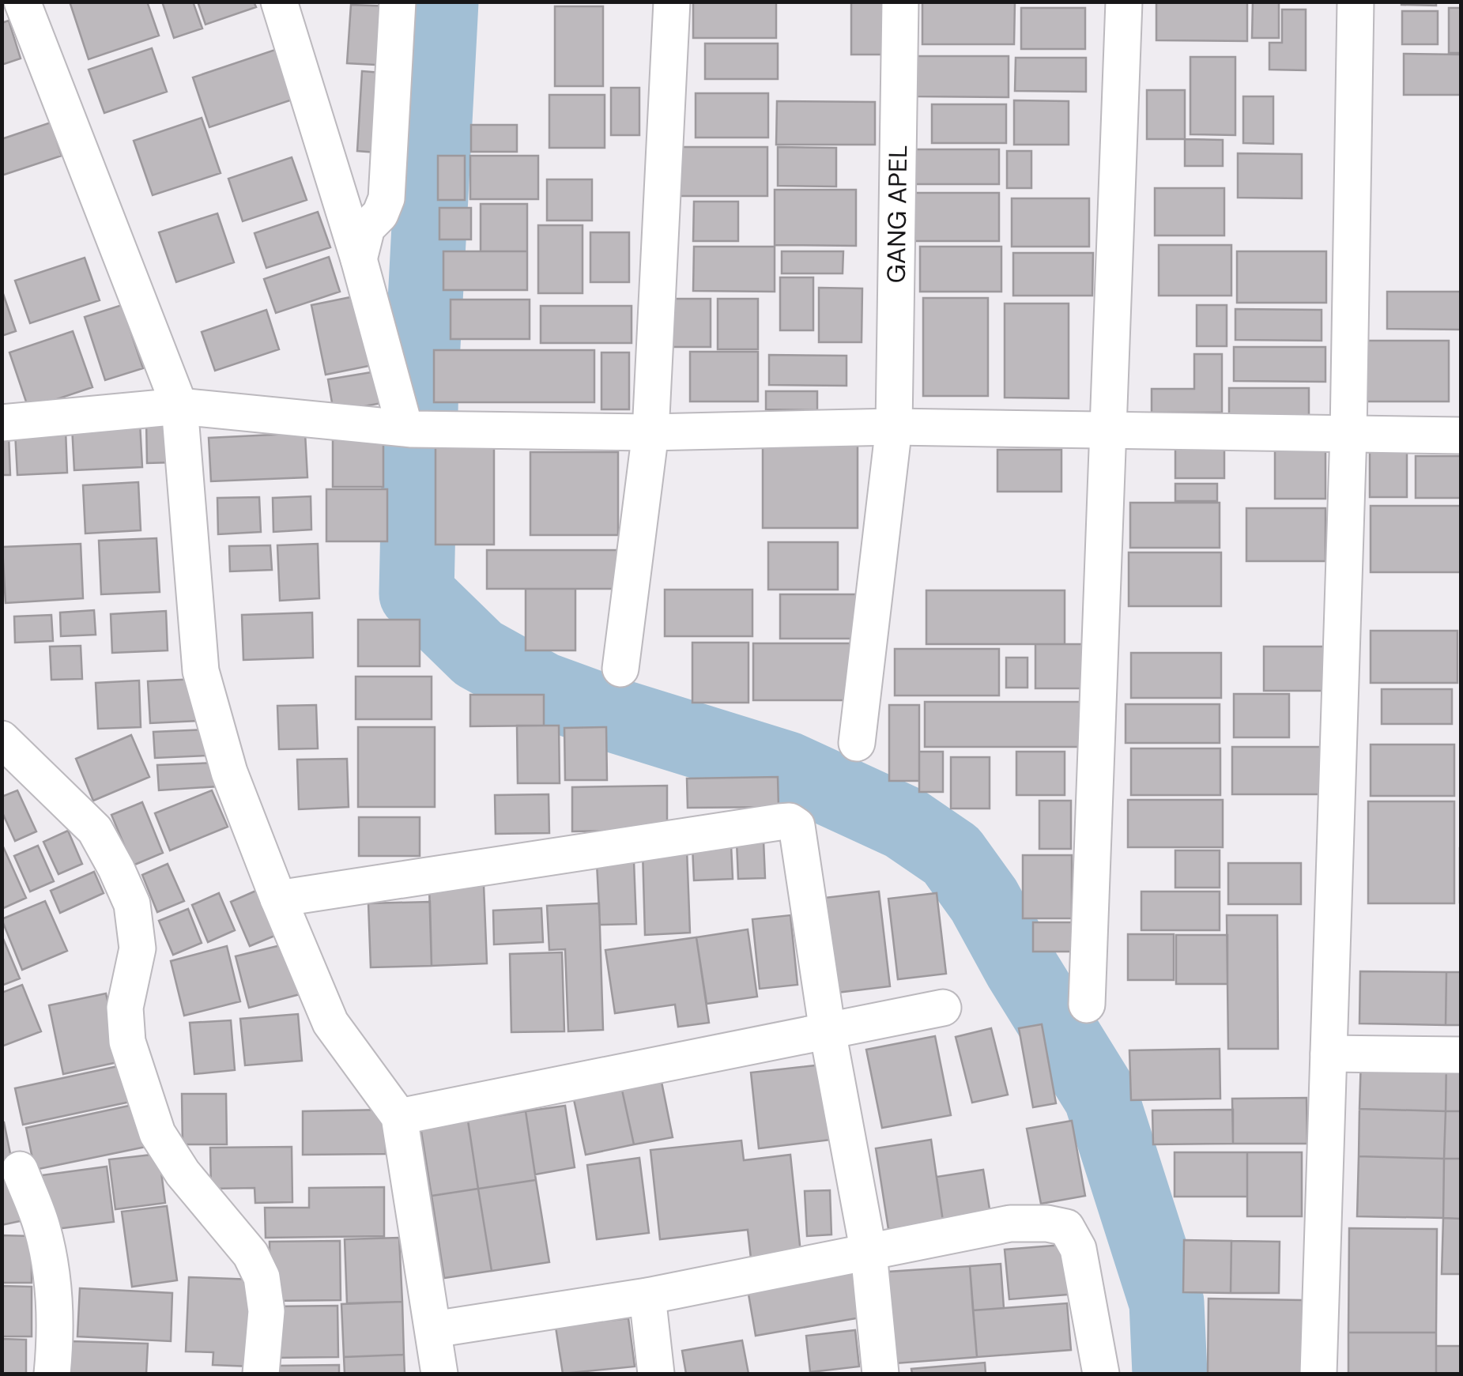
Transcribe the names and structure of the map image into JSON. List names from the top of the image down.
{
  "streets": {
    "street": ["GANG APEL"]
  }
}
